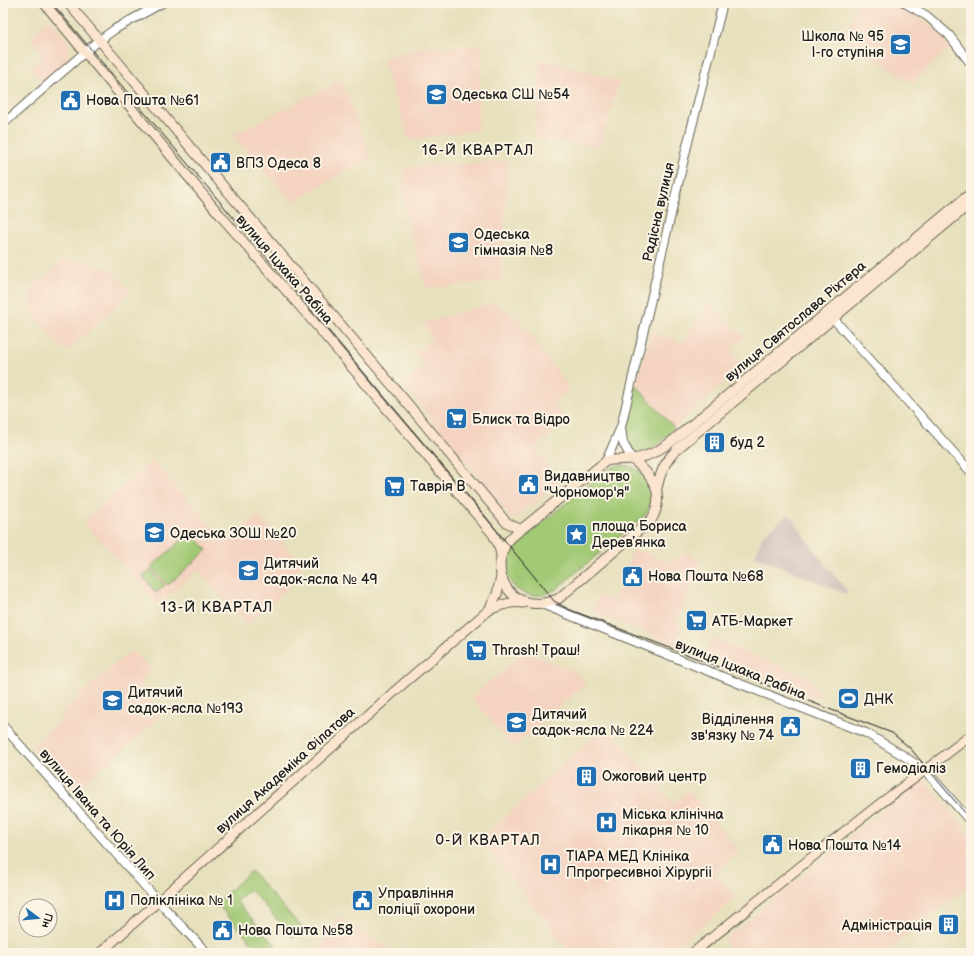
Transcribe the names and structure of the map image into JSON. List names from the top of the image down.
{
  "streets": {
    "main road": ["вулиця Іцхака Рабіна", "вулиця Святослава Ріхтера", "вулиця Академіка Філатова"],
    "street": ["Радісна вулиця", "вулиця Івана та Юрія Лип"]
  },
  "crossings": [
    ["Радісна вулиця", "вулиця Святослава Ріхтера"],
    ["вулиця Академіка Філатова", "вулиця Івана та Юрія Лип"]
  ],
  "districts": ["16-Й КВАРТАЛ", "13-Й КВАРТАЛ", "0-Й КВАРТАЛ"],
  "places": {
    "school or university": [
      "Школа № 95 І-го ступіня",
      "Одеська СШ №54",
      "Одеська гімназія №8",
      "Одеська ЗОШ №20",
      "Дитячий садок-ясла № 49",
      "Дитячий садок-ясла №193",
      "Дитячий садок-ясла № 224"
    ],
    "public building": [
      "Нова Пошта №61",
      "ВПЗ Одеса 8",
      "Видавництво \"Чорномор'я\"",
      "Нова Пошта №68",
      "Відділення зв'язку № 74",
      "Нова Пошта №14",
      "Управління поліції охорони",
      "Нова Пошта №58"
    ],
    "supermarket": [
      "Блиск та Відро",
      "Таврія В",
      "АТБ-Маркет",
      "Thrash! Траш!"
    ],
    "building": [
      "буд 2",
      "Гемодіаліз",
      "Ожоговий центр",
      "Адміністрація"
    ],
    "place": ["площа Бориса Деревʼянка"],
    "sports": ["ДНК"],
    "hospital": ["Міська клінічна лікарня № 10", "ТІАРА МЕД Клініка Ппрогресивноі Хірургіі", "Поліклініка № 1"]
  },
  "north": "right"
}
